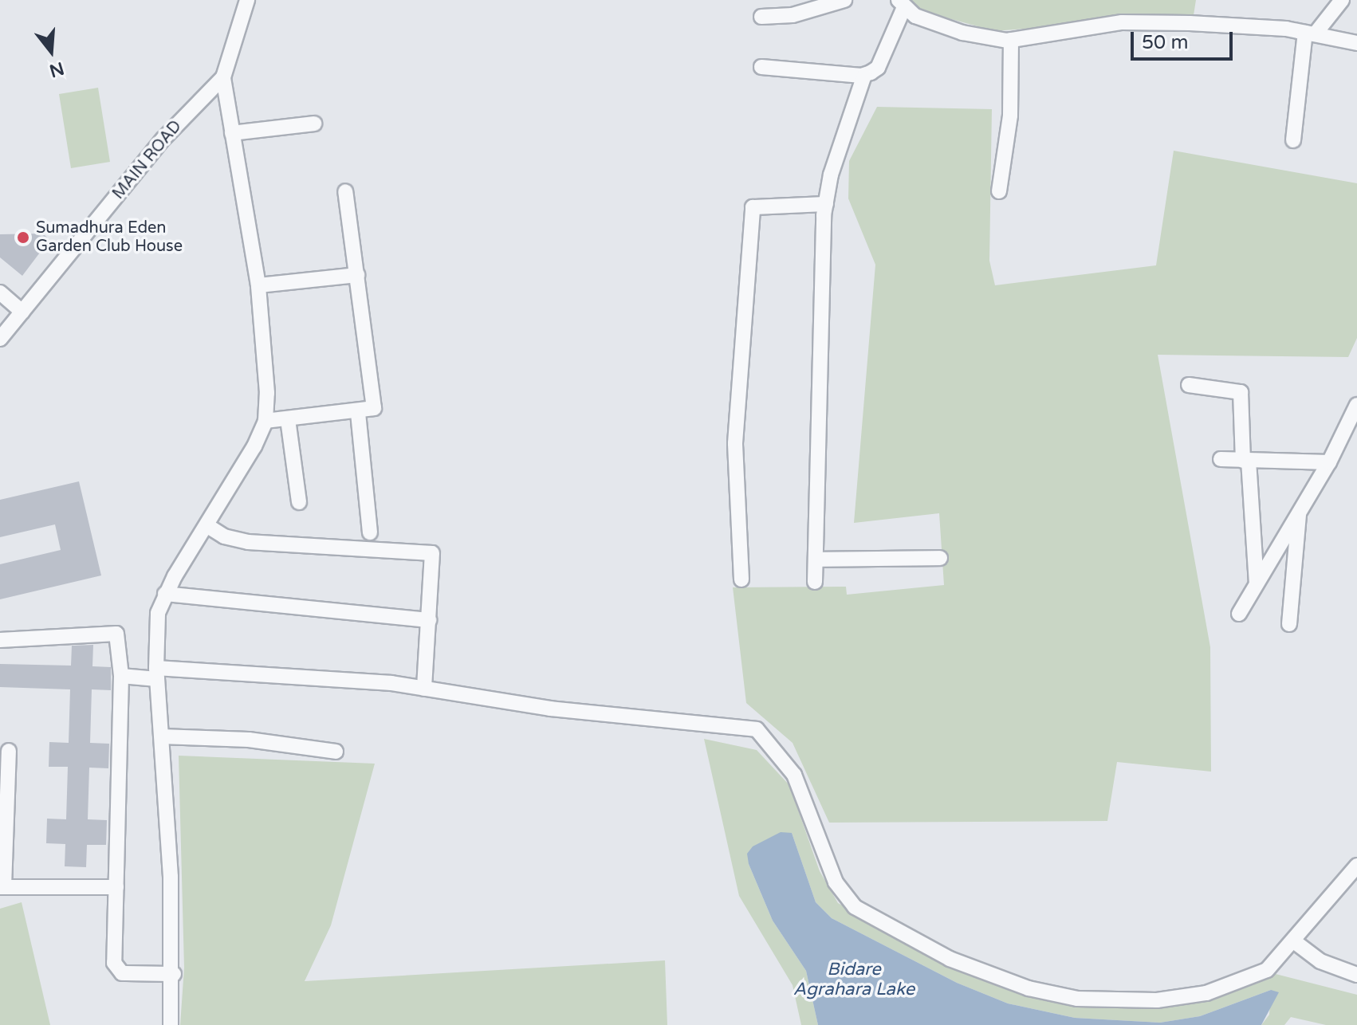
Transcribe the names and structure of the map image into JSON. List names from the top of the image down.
{
  "streets": {
    "street": ["MAIN ROAD"]
  },
  "water": ["Bidare Agrahara Lake"],
  "places": ["Sumadhura Eden Garden Club House"],
  "scale_bar": "50 m",
  "north": "bottom"
}
